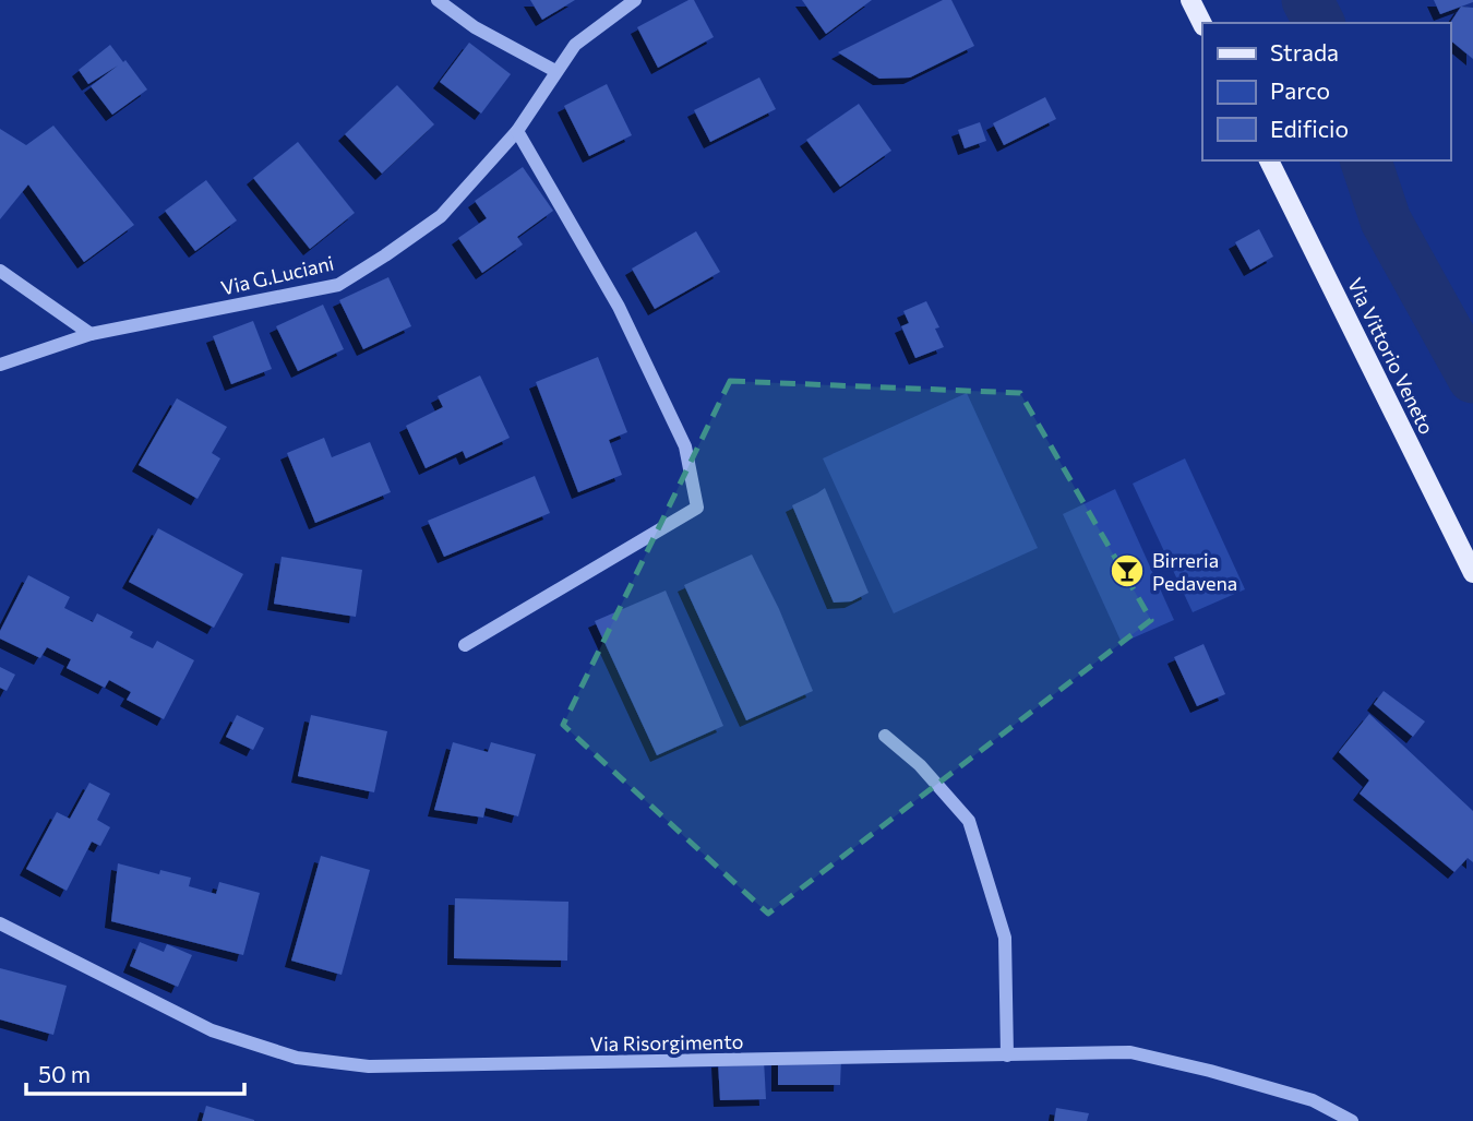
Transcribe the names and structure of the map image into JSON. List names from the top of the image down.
{
  "streets": {
    "main road": ["Via Vittorio Veneto"],
    "street": ["Via G.Luciani", "Via Risorgimento"]
  },
  "places": {
    "bar": ["Birreria Pedavena"]
  },
  "legend": ["Strada", "Parco", "Edificio"],
  "scale_bar": "50 m"
}
